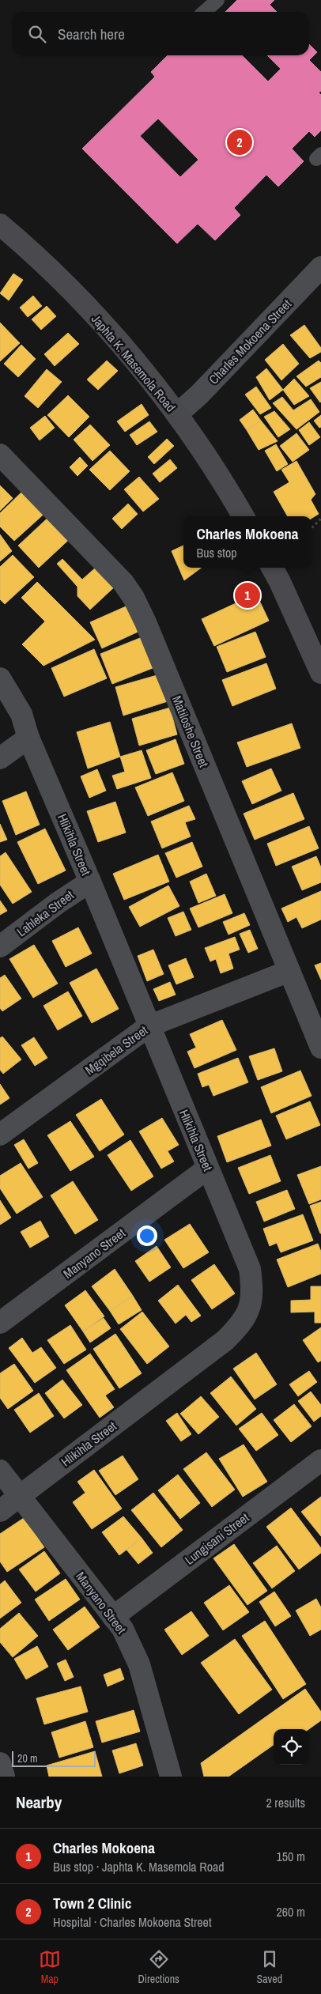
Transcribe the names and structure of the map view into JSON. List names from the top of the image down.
{
  "streets": {
    "main road": ["Japhta K. Masemola Road"],
    "street": [
      "Charles Mokoena Street",
      "Matiloshe Street",
      "Hlikihla Street",
      "Lahleka Street",
      "Mgqibela Street",
      "Manyano Street",
      "Lungisani Street"
    ]
  },
  "crossings": [
    ["Charles Mokoena Street", "Japhta K. Masemola Road"],
    ["Matiloshe Street", "Mgqibela Street"],
    ["Hlikihla Street", "Lahleka Street"],
    ["Hlikihla Street", "Mgqibela Street"],
    ["Hlikihla Street", "Manyano Street"],
    ["Manyano Street", "Lungisani Street"]
  ],
  "scale_bar": "20 m",
  "page": {
    "search": "Search here",
    "pins": ["2", "1"],
    "popup": ["Charles Mokoena", "Bus stop"],
    "scale": "20 m",
    "heading": ["Nearby", "2 results"],
    "list": [
      {
        "mark": "1",
        "name": "Charles Mokoena",
        "note": "Bus stop · Japhta K. Masemola Road",
        "value": "150 m"
      },
      {
        "mark": "2",
        "name": "Town 2 Clinic",
        "note": "Hospital · Charles Mokoena Street",
        "value": "260 m"
      }
    ],
    "nav": ["Map", "Directions", "Saved"]
  }
}
